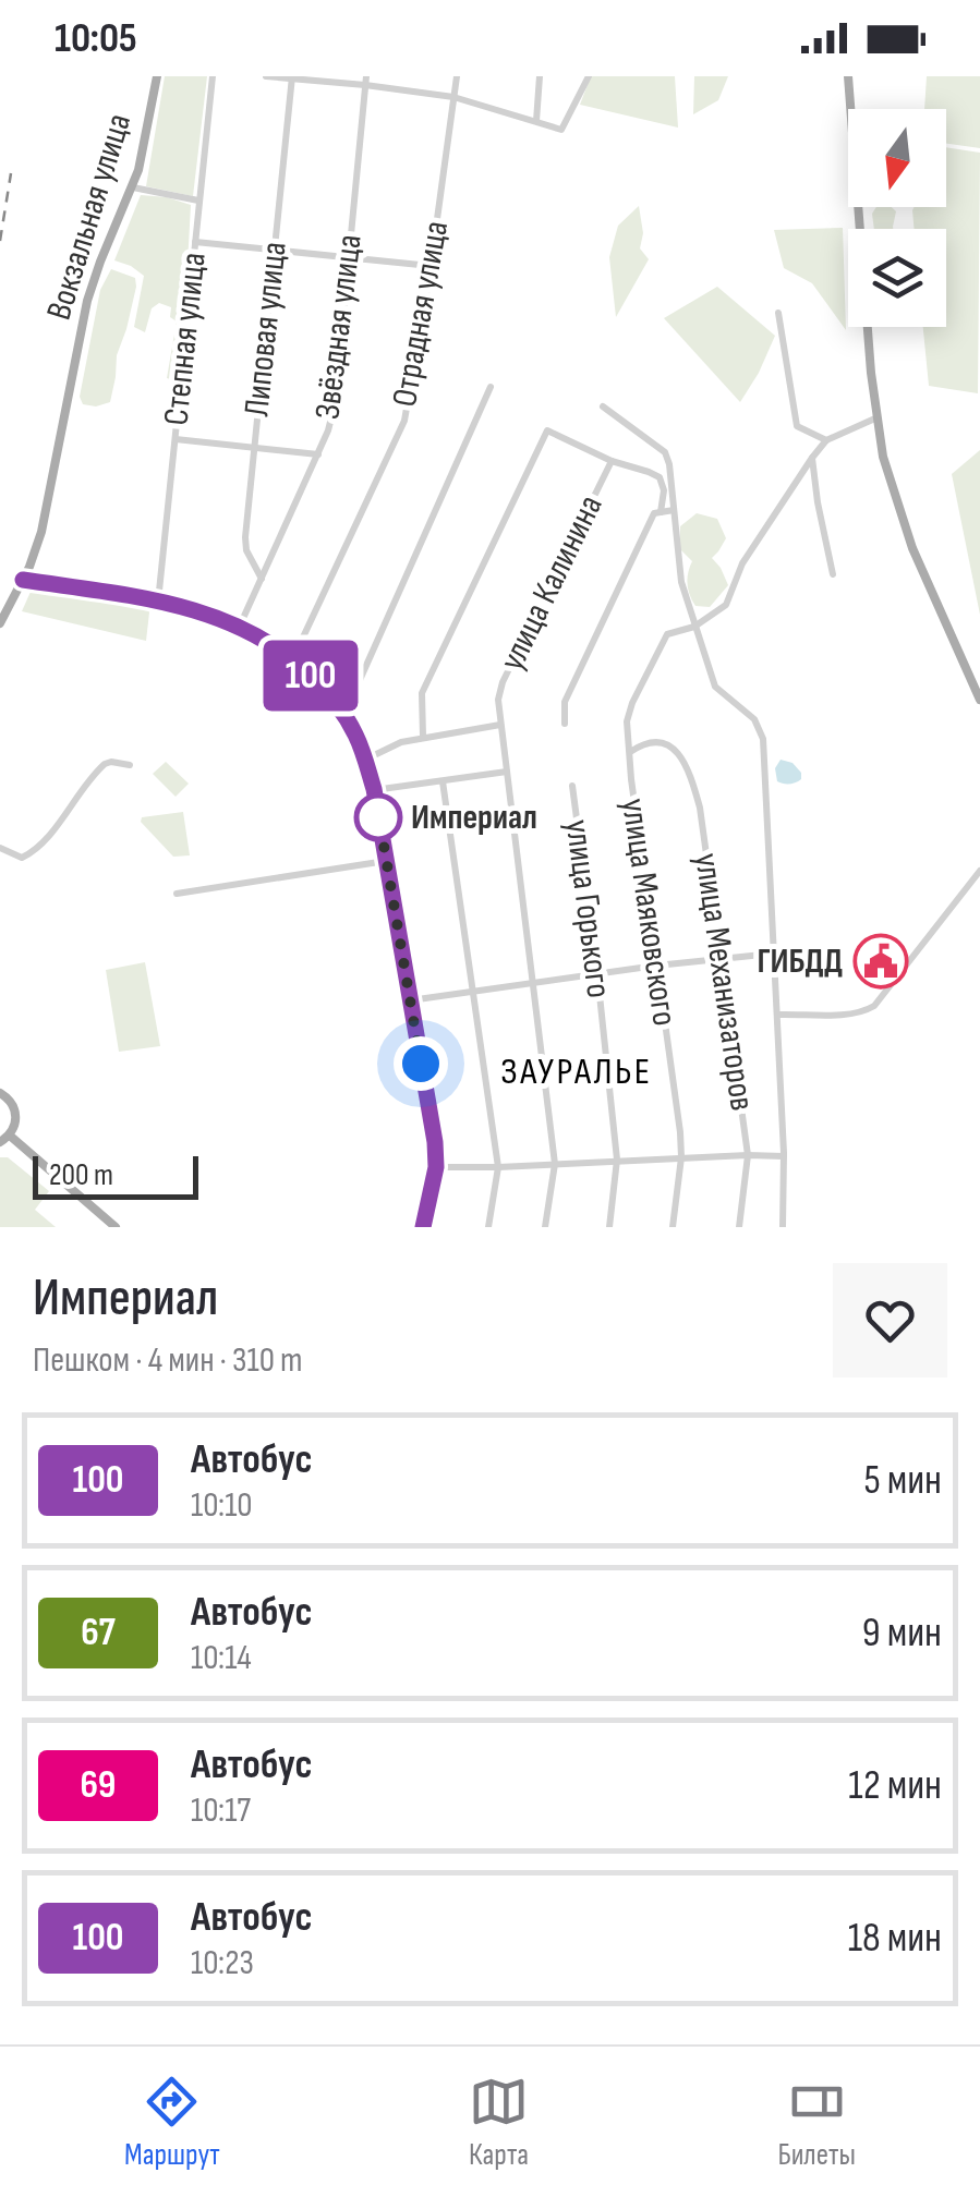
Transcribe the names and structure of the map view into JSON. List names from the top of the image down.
{
  "streets": {
    "main road": ["Вокзальная улица"],
    "street": [
      "Отрадная улица",
      "Звёздная улица",
      "Липовая улица",
      "Степная улица",
      "улица Калинина",
      "улица Горького",
      "улица Маяковского",
      "улица Механизаторов"
    ]
  },
  "crossings": [
    ["Звёздная улица", "Липовая улица"],
    ["улица Маяковского", "улица Механизаторов"]
  ],
  "districts": ["ЗАУРАЛЬЕ"],
  "places": {
    "other": ["Империал"],
    "public building": ["ГИБДД"]
  },
  "lines": ["bus line 100"],
  "scale_bar": "200 m",
  "north": "bottom",
  "page": {
    "status": "10:05",
    "on_map": "100",
    "scale": "200 m",
    "heading": ["Империал", "Пешком · 4 мин · 310 m"],
    "list": [
      {
        "mark": "100",
        "name": "Автобус",
        "note": "10:10",
        "value": "5 мин"
      },
      {
        "mark": "67",
        "name": "Автобус",
        "note": "10:14",
        "value": "9 мин"
      },
      {
        "mark": "69",
        "name": "Автобус",
        "note": "10:17",
        "value": "12 мин"
      },
      {
        "mark": "100",
        "name": "Автобус",
        "note": "10:23",
        "value": "18 мин"
      }
    ],
    "tabs": ["Маршрут", "Карта", "Билеты"]
  }
}
